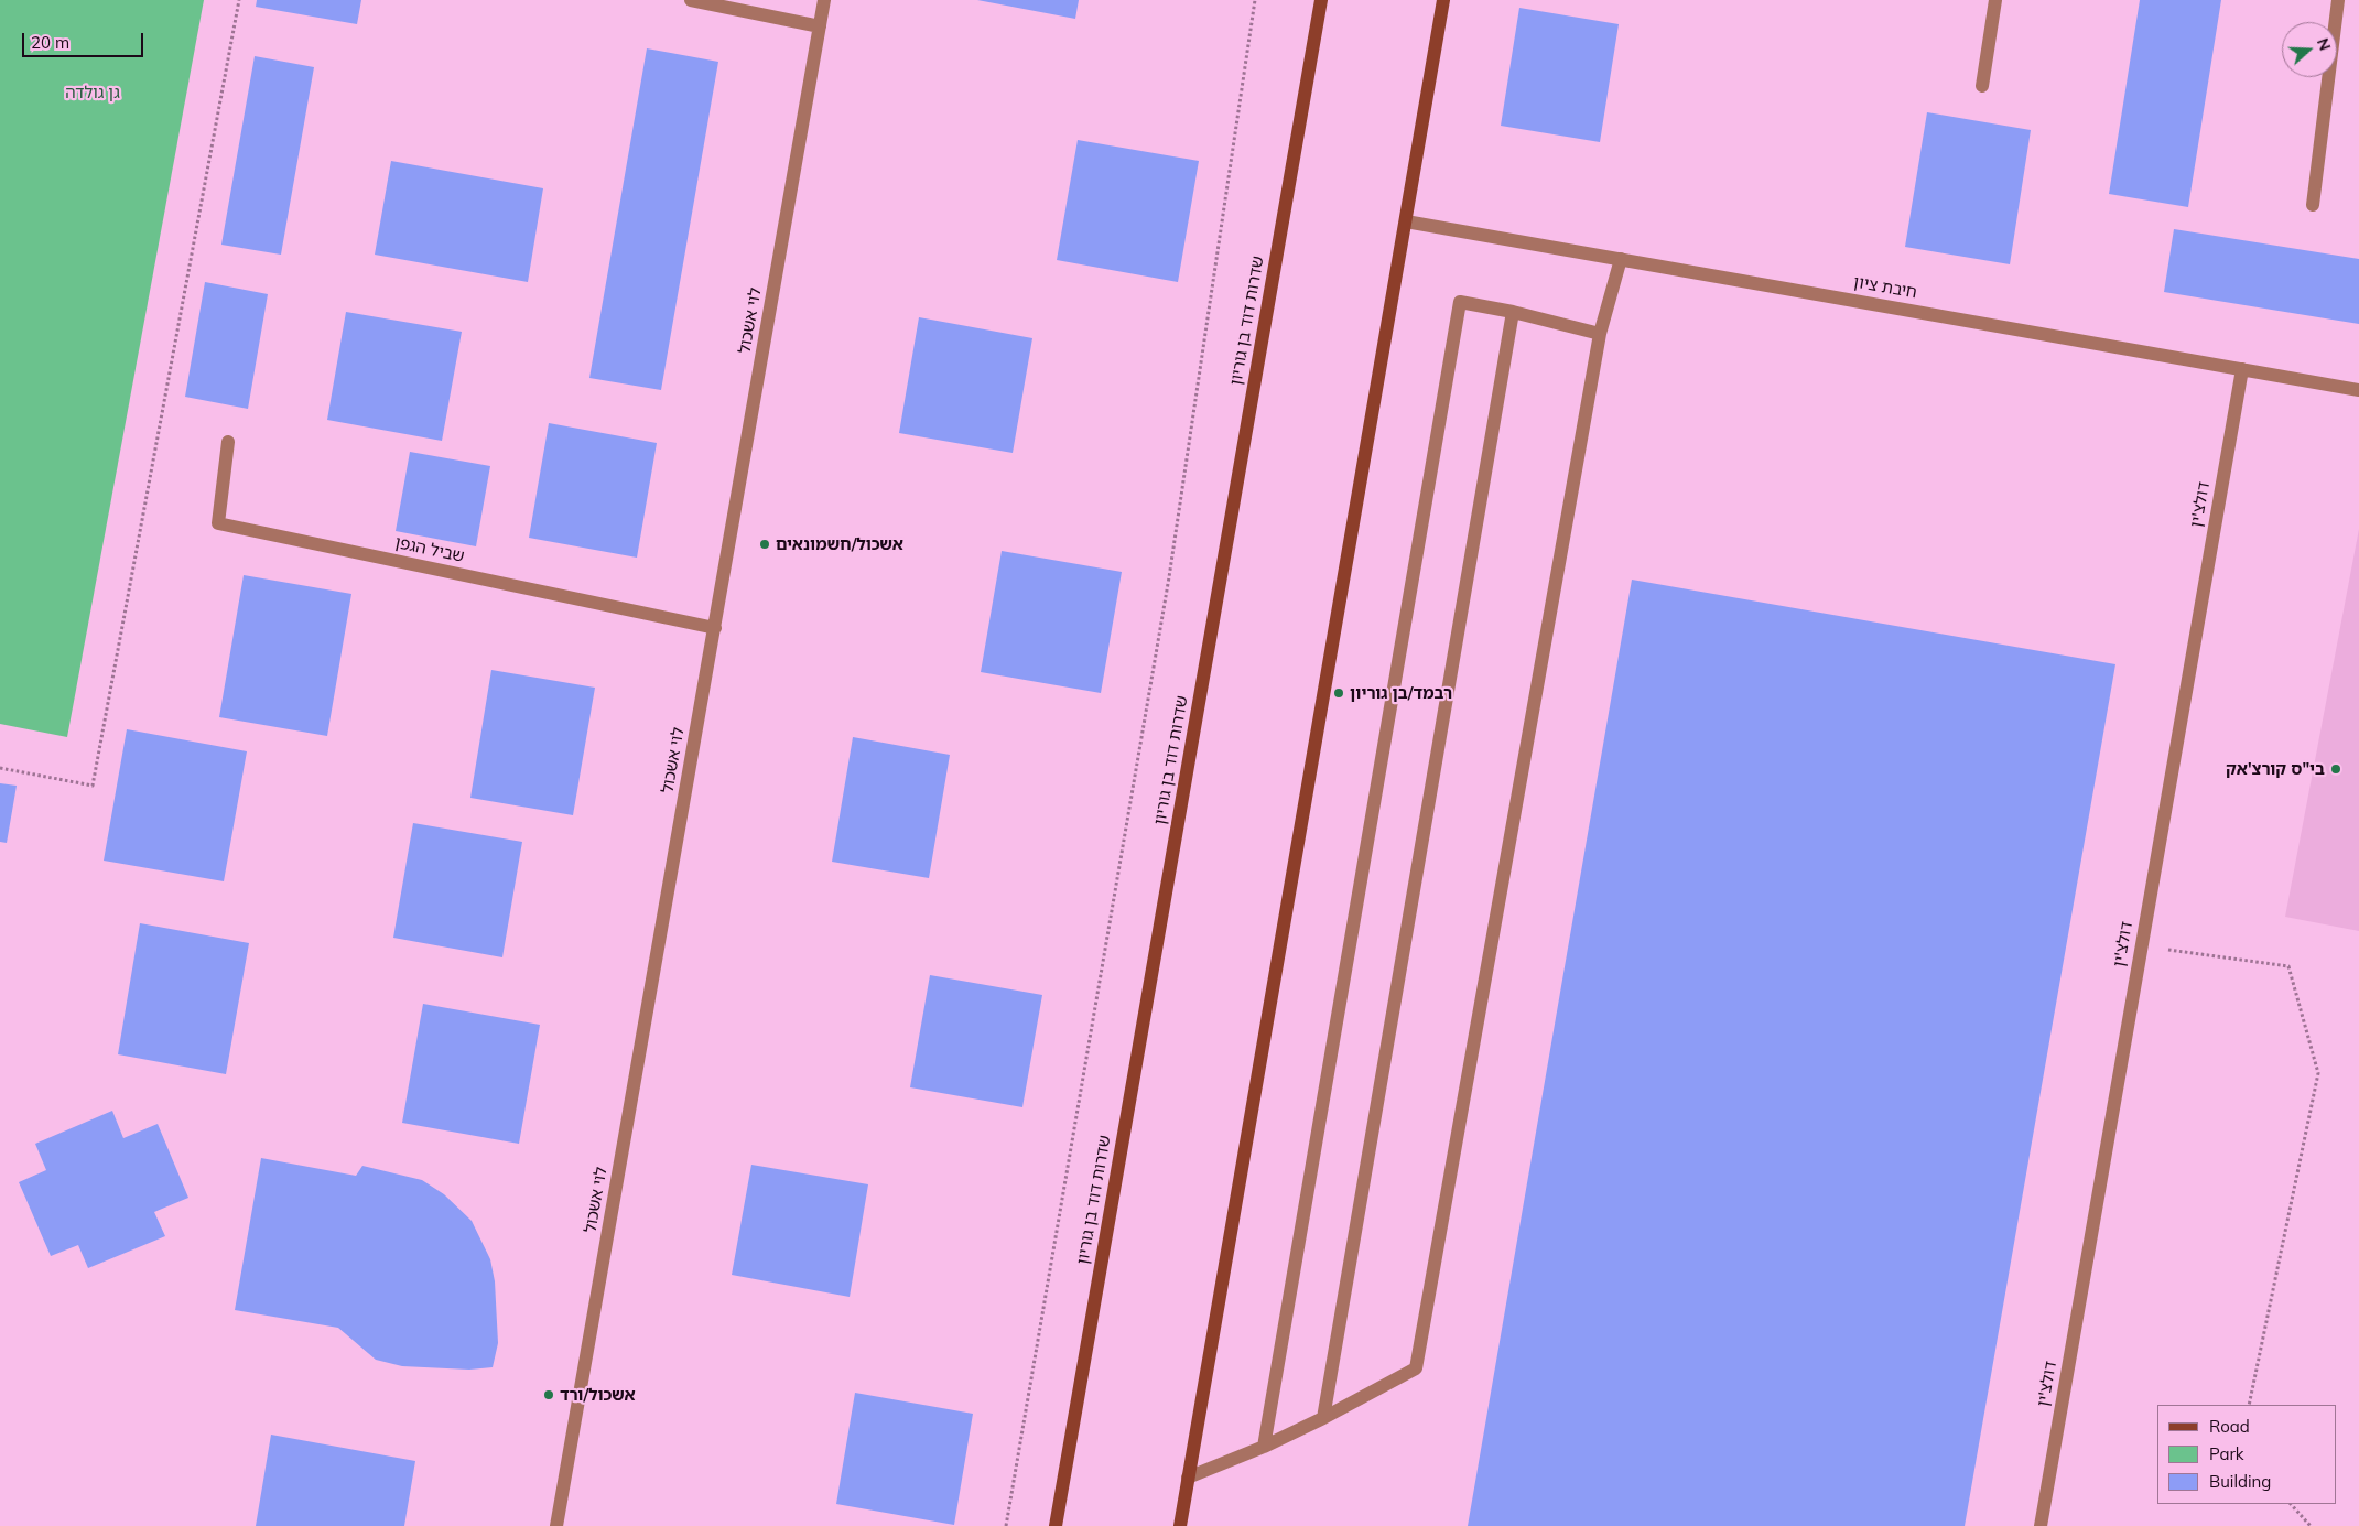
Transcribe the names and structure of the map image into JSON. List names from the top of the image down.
{
  "streets": {
    "main road": ["שדרות דוד בן גוריון"],
    "street": [
      "חיבת ציון",
      "לוי אשכול",
      "דולצ'ין",
      "שביל הגפן"
    ]
  },
  "crossings": [
    ["חיבת ציון", "דולצ'ין"],
    ["לוי אשכול", "שביל הגפן"]
  ],
  "parks": ["גן גולדה"],
  "places": [
    "אשכול/חשמונאים",
    "רבמד/בן גוריון",
    "בי\"ס קורצ'אק",
    "אשכול/ורד"
  ],
  "legend": ["Road", "Park", "Building"],
  "scale_bar": "20 m",
  "north": "right"
}
